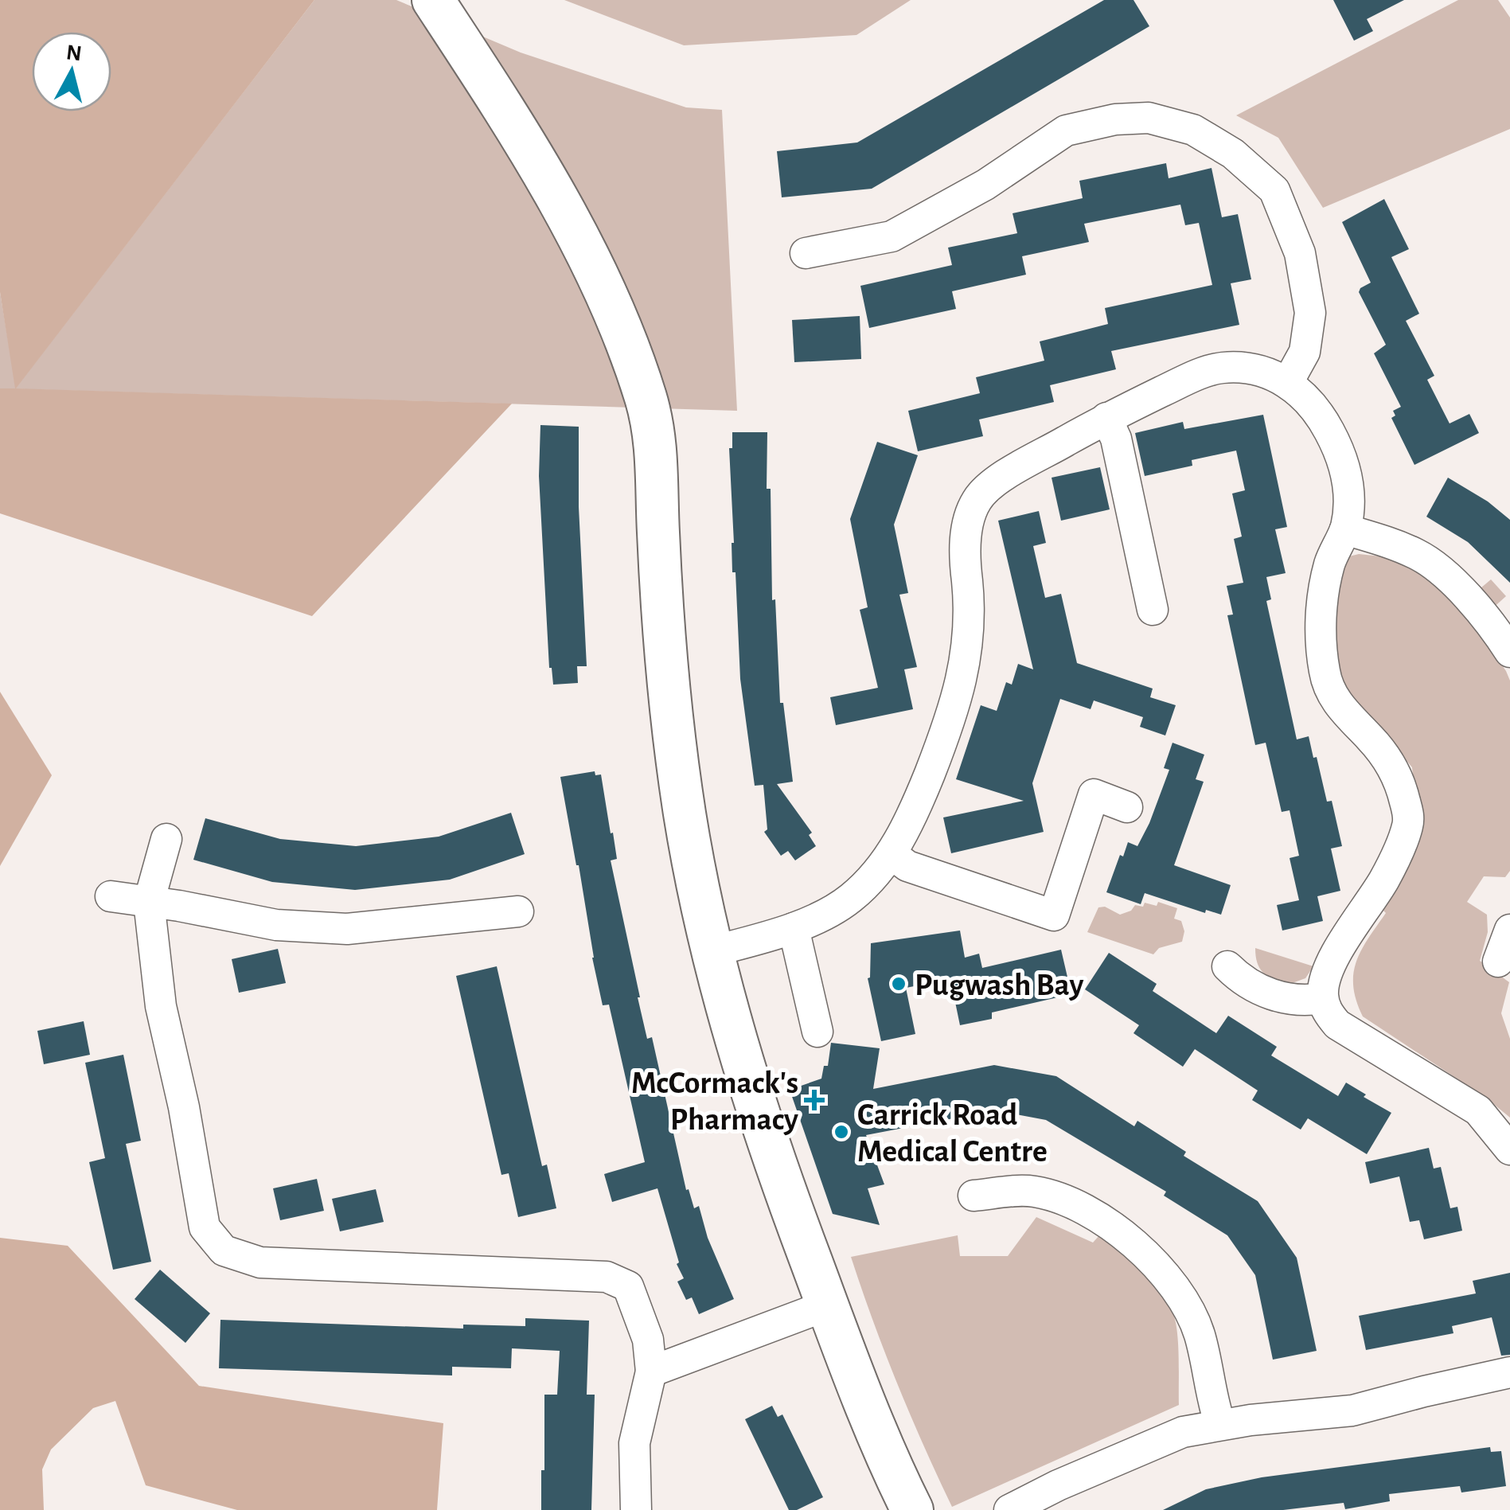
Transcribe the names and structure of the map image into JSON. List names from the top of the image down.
{
  "places": {
    "other": ["Pugwash Bay", "Carrick Road Medical Centre"],
    "health": ["McCormack's Pharmacy"]
  },
  "north": "top"
}
